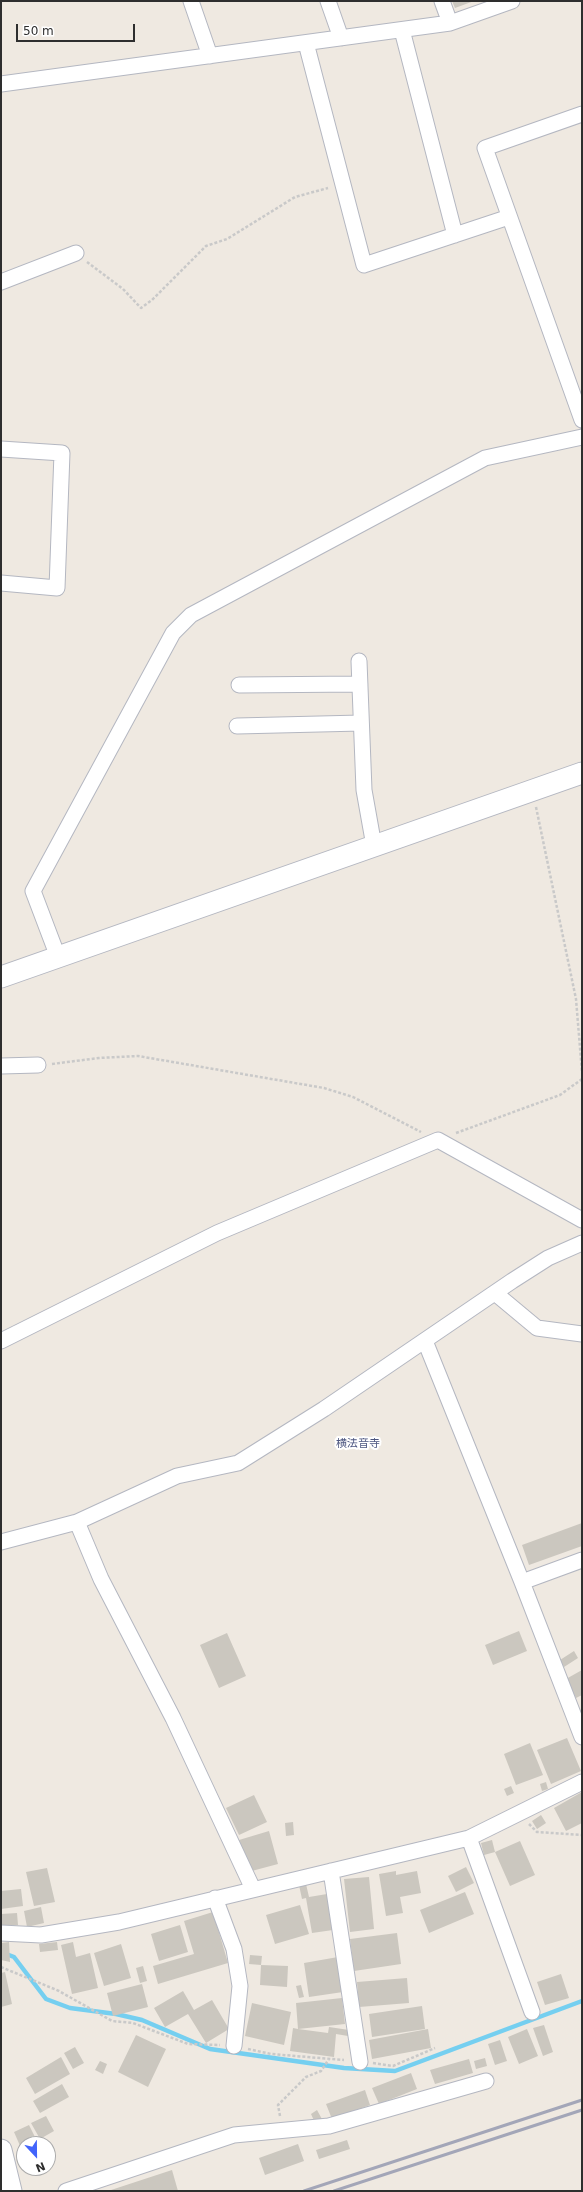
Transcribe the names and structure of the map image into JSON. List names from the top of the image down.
{
  "districts": ["横法音寺"],
  "scale_bar": "50 m",
  "north": "bottom"
}
